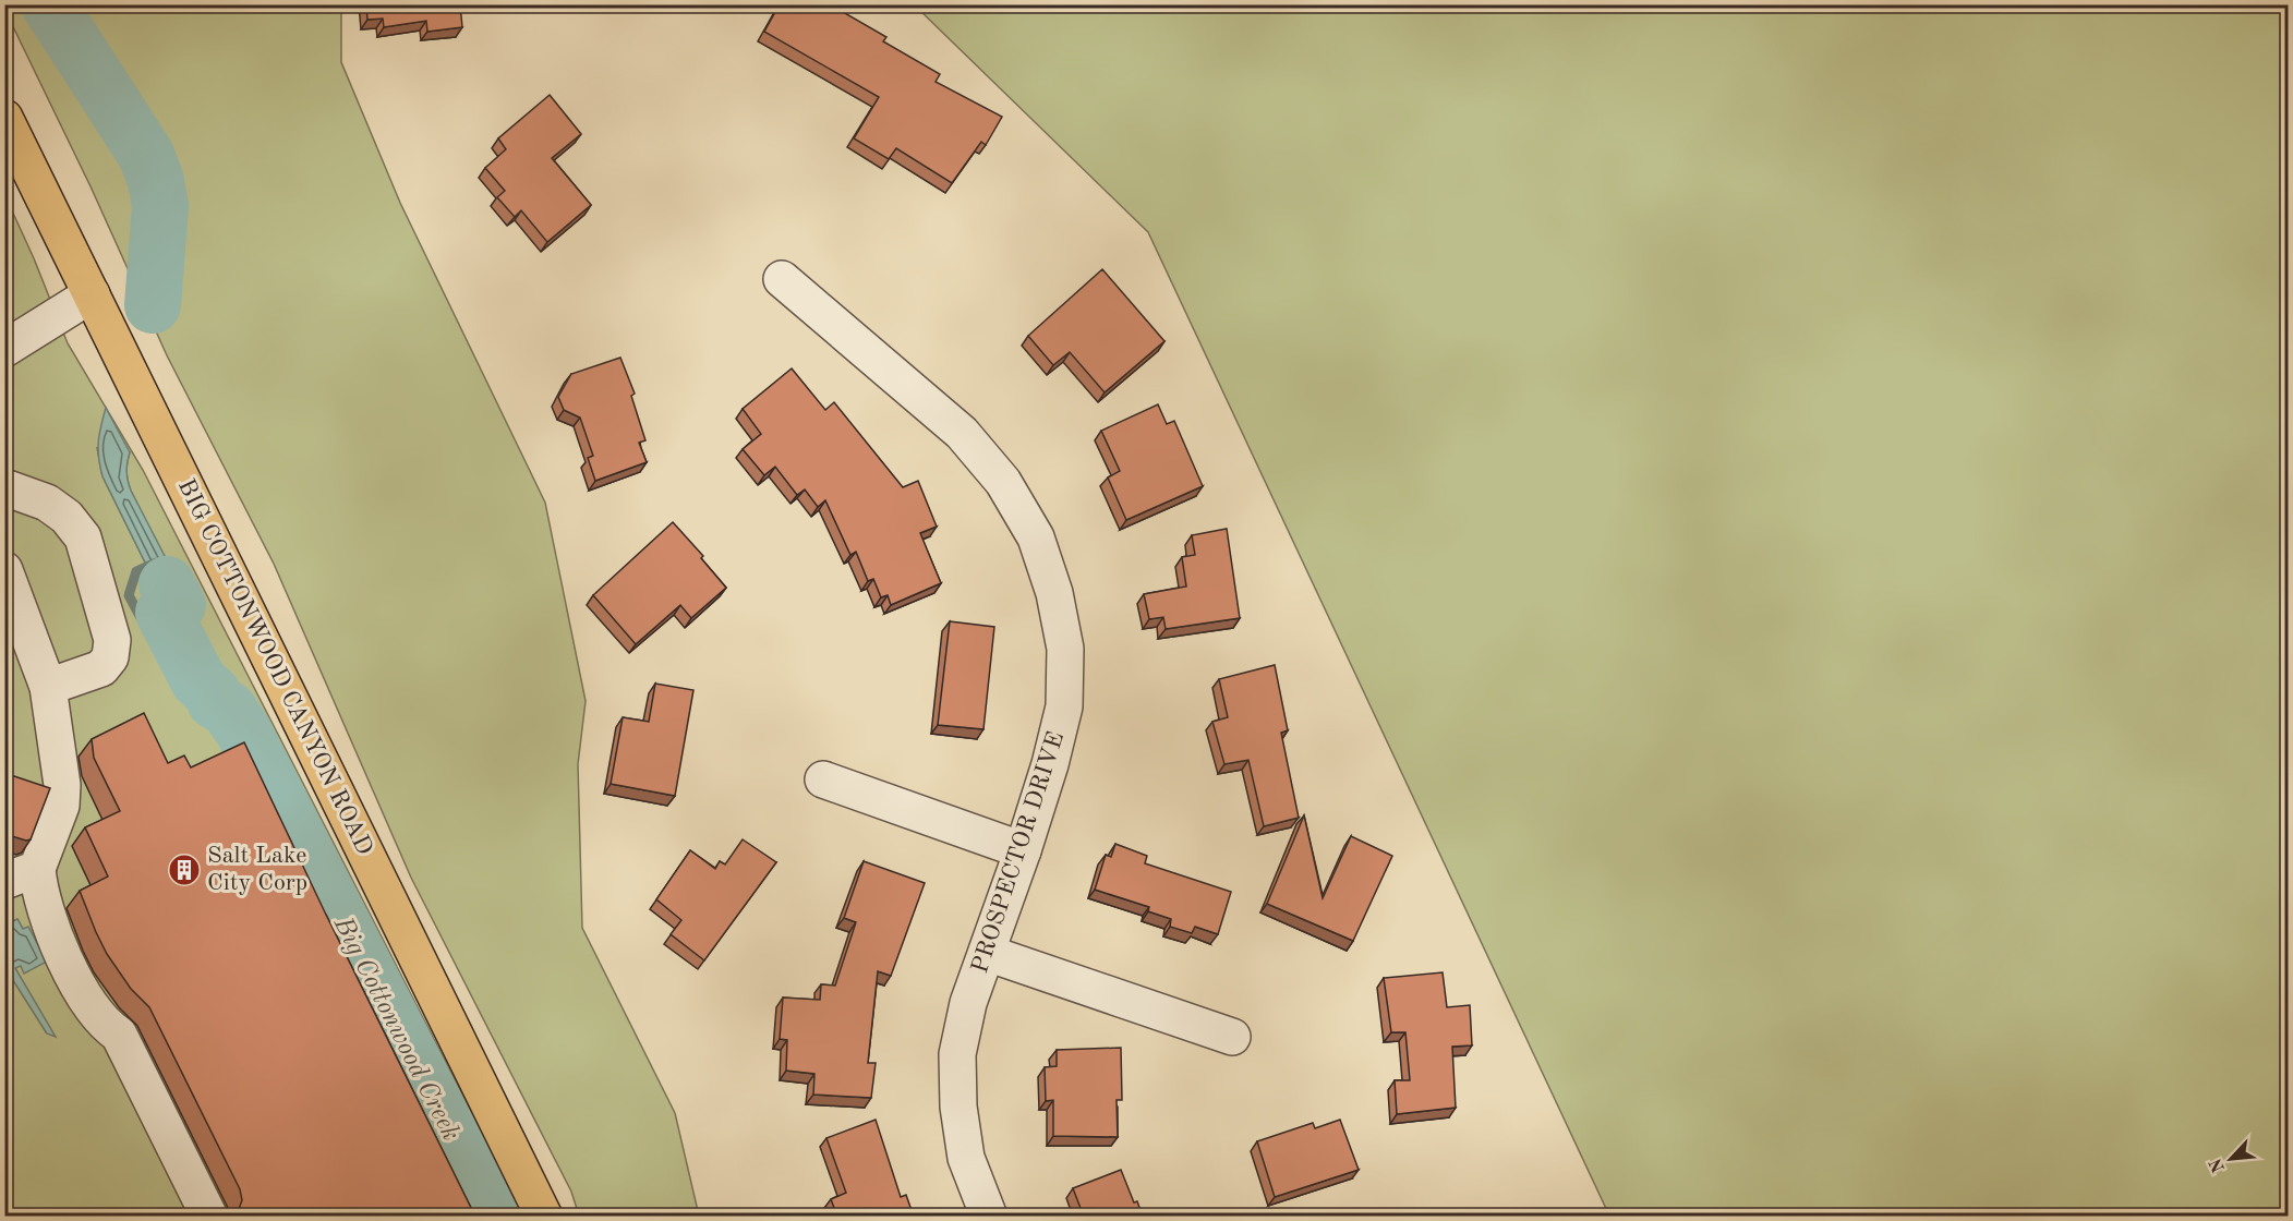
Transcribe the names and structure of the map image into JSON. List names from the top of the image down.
{
  "streets": {
    "main road": ["BIG COTTONWOOD CANYON ROAD"],
    "street": ["PROSPECTOR DRIVE"]
  },
  "water": ["Big Cottonwood Creek"],
  "places": {
    "building": ["Salt Lake City Corp"]
  },
  "north": "bottom left"
}
